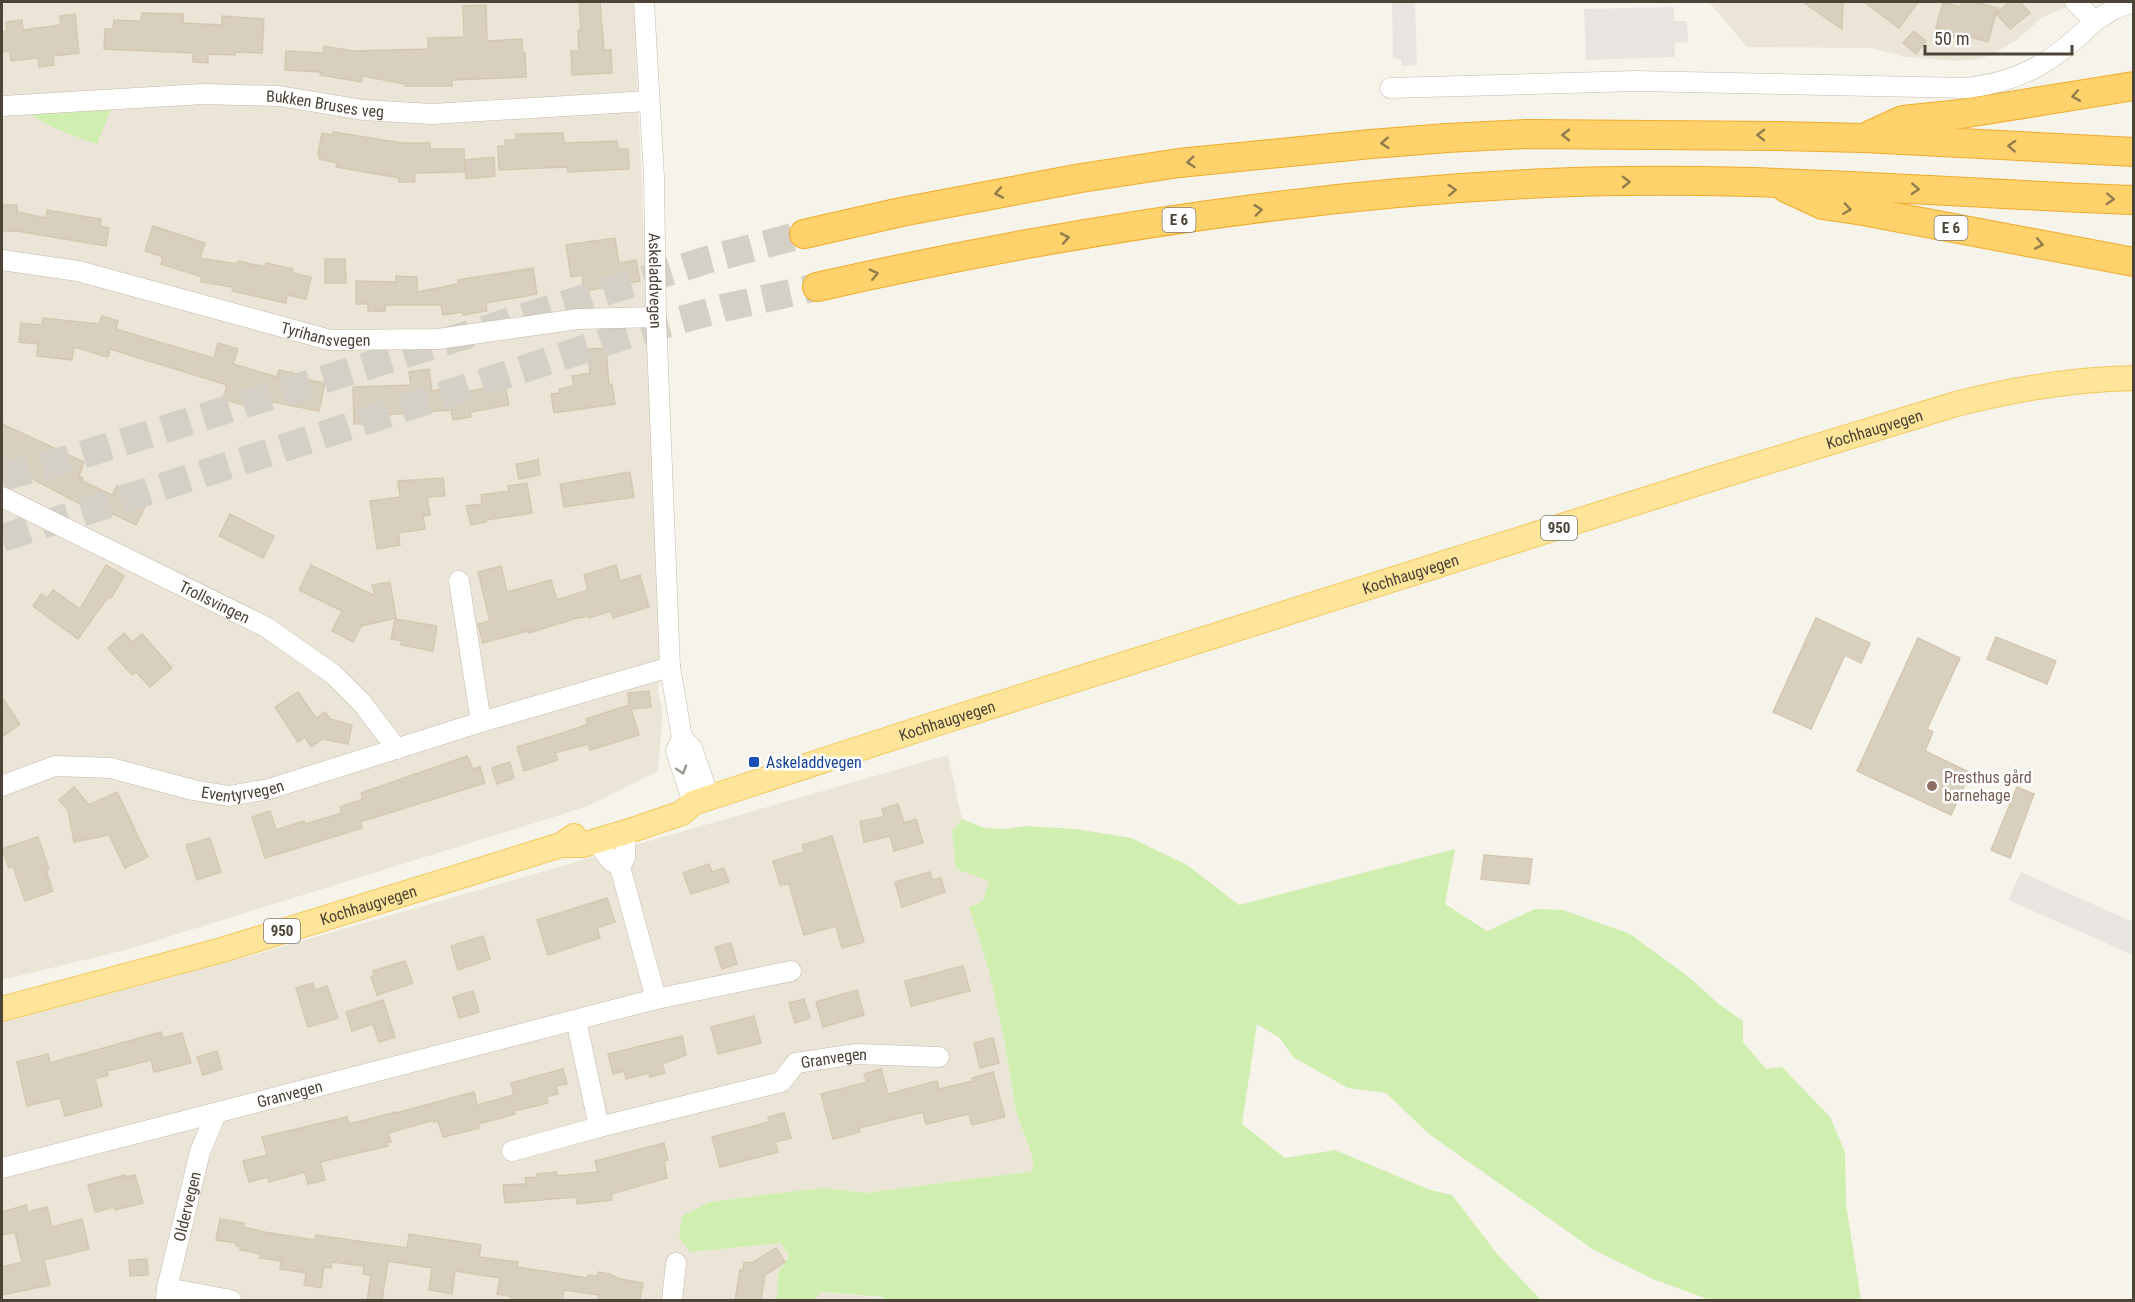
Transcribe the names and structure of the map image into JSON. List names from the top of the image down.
{
  "streets": {
    "highway": ["E 6"],
    "main road": ["Kochhaugvegen", "950"],
    "street": [
      "Bukken Bruses veg",
      "Askeladdvegen",
      "Tyrihansvegen",
      "Trollsvingen",
      "Eventyrvegen",
      "Granvegen",
      "Oldervegen"
    ]
  },
  "crossings": [
    ["Bukken Bruses veg", "Askeladdvegen"],
    ["Askeladdvegen", "Tyrihansvegen"],
    ["Askeladdvegen", "Kochhaugvegen"],
    ["Askeladdvegen", "Eventyrvegen"],
    ["Trollsvingen", "Eventyrvegen"],
    ["Granvegen", "Oldervegen"]
  ],
  "places": {
    "transit": ["Askeladdvegen"],
    "other": ["Presthus gård barnehage"]
  },
  "scale_bar": "50 m"
}
